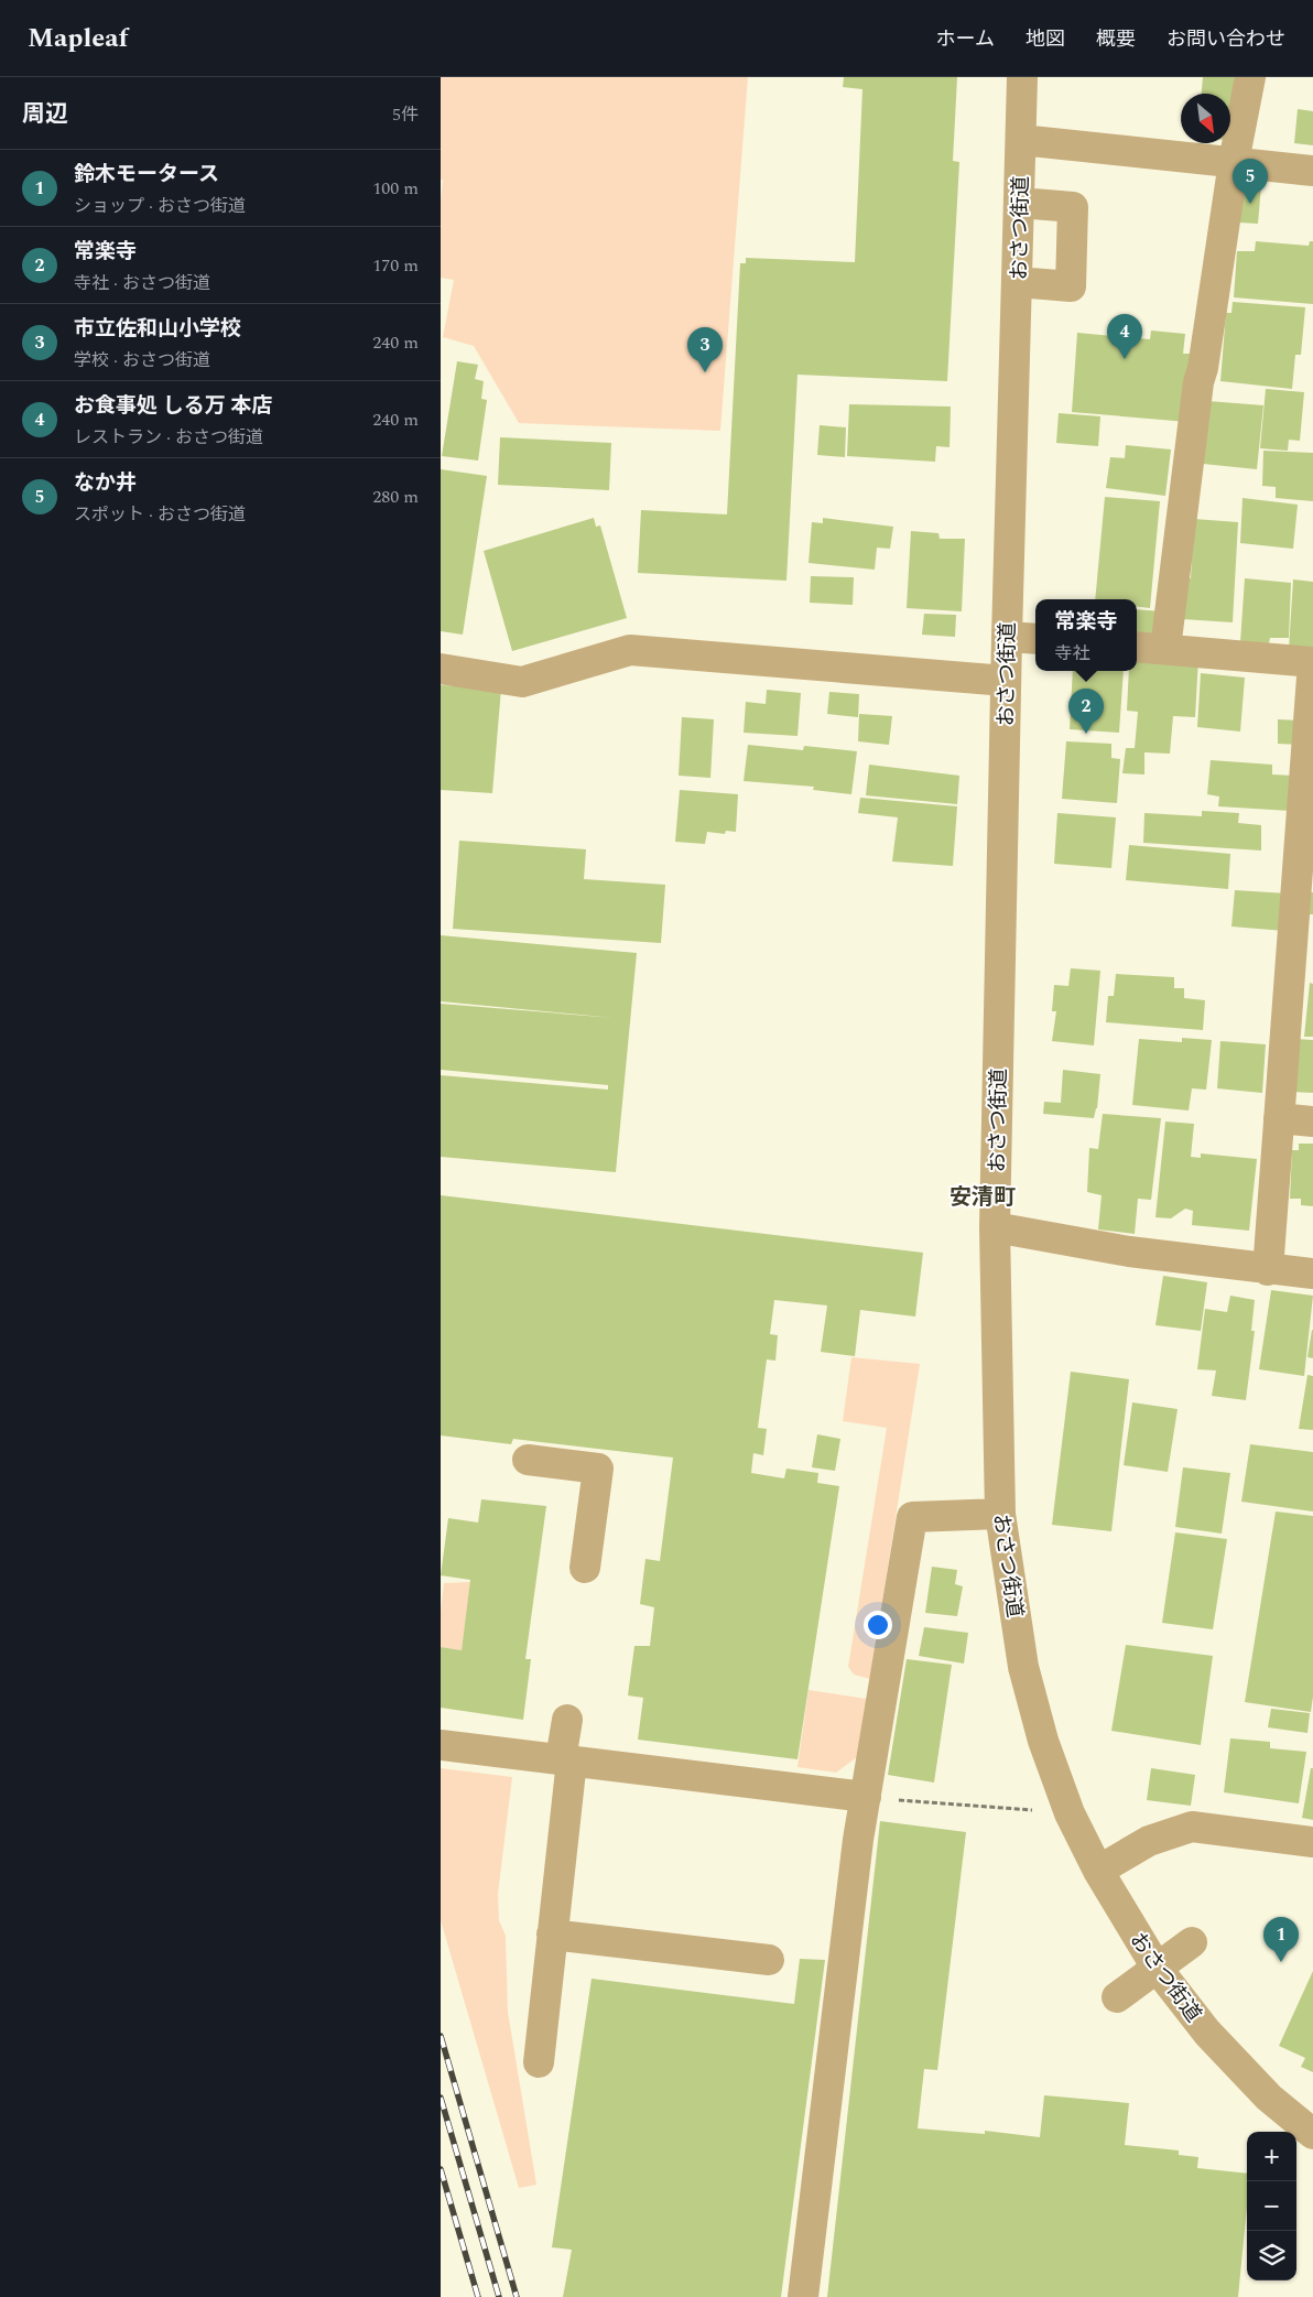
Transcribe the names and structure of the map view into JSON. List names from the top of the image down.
{
  "streets": {
    "street": ["おさつ街道"]
  },
  "districts": ["安清町"],
  "north": "bottom right",
  "page": {
    "header": "Mapleaf",
    "nav": [
      "ホーム",
      "地図",
      "概要",
      "お問い合わせ"
    ],
    "heading": ["周辺", "5件"],
    "list": [
      {
        "mark": "1",
        "name": "鈴木モータース",
        "note": "ショップ · おさつ街道",
        "value": "100 m"
      },
      {
        "mark": "2",
        "name": "常楽寺",
        "note": "寺社 · おさつ街道",
        "value": "170 m"
      },
      {
        "mark": "3",
        "name": "市立佐和山小学校",
        "note": "学校 · おさつ街道",
        "value": "240 m"
      },
      {
        "mark": "4",
        "name": "お食事処 しる万 本店",
        "note": "レストラン · おさつ街道",
        "value": "240 m"
      },
      {
        "mark": "5",
        "name": "なか井",
        "note": "スポット · おさつ街道",
        "value": "280 m"
      }
    ],
    "pins": [
      "5",
      "4",
      "3",
      "2",
      "1"
    ],
    "popup": ["常楽寺", "寺社"],
    "map_buttons": ["+", "−"]
  }
}
